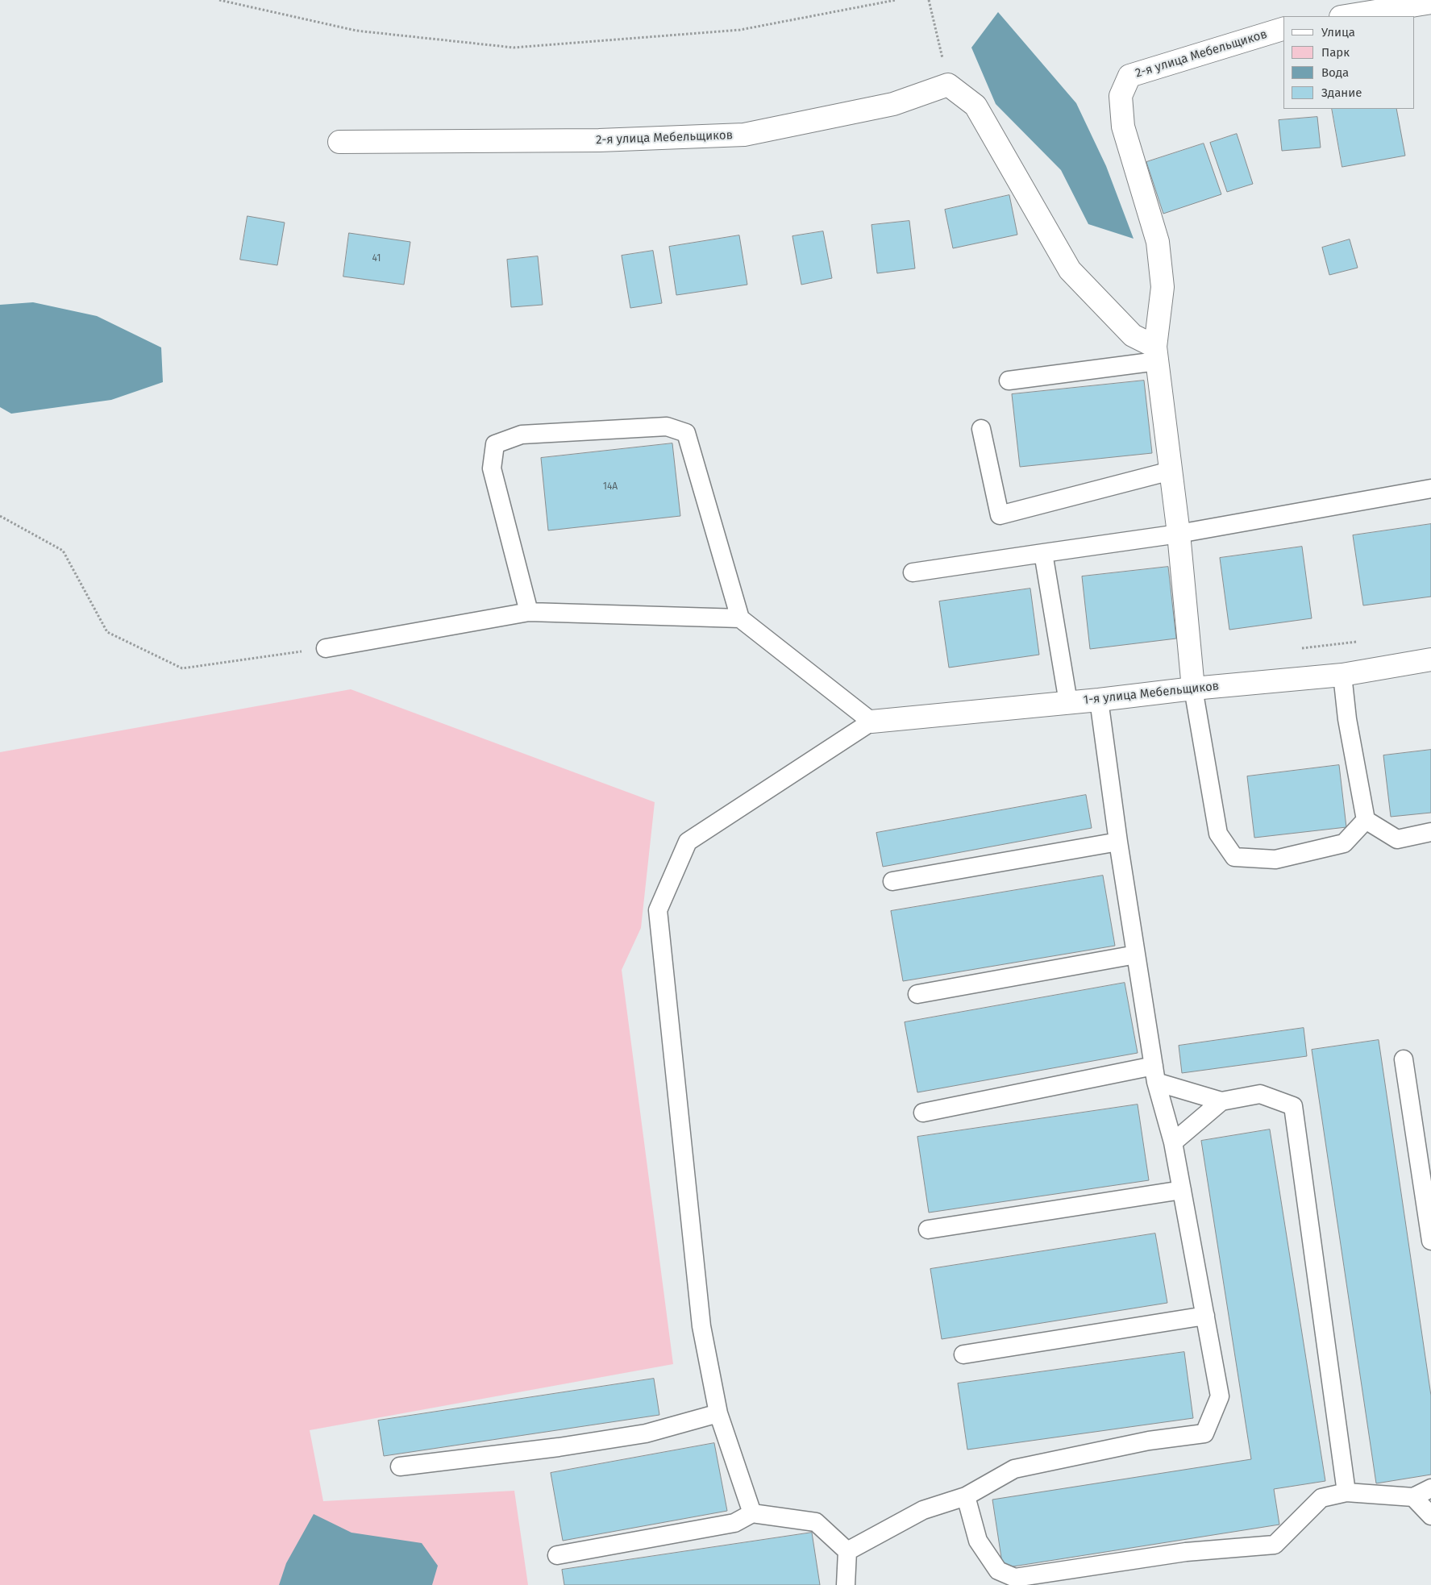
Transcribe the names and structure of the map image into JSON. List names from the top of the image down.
{
  "streets": {
    "street": ["2-я улица Мебельщиков", "1-я улица Мебельщиков"]
  },
  "crossings": [
    ["2-я улица Мебельщиков", "1-я улица Мебельщиков"]
  ],
  "house_numbers": ["41", "14А"],
  "legend": [
    "Улица",
    "Парк",
    "Вода",
    "Здание"
  ]
}
